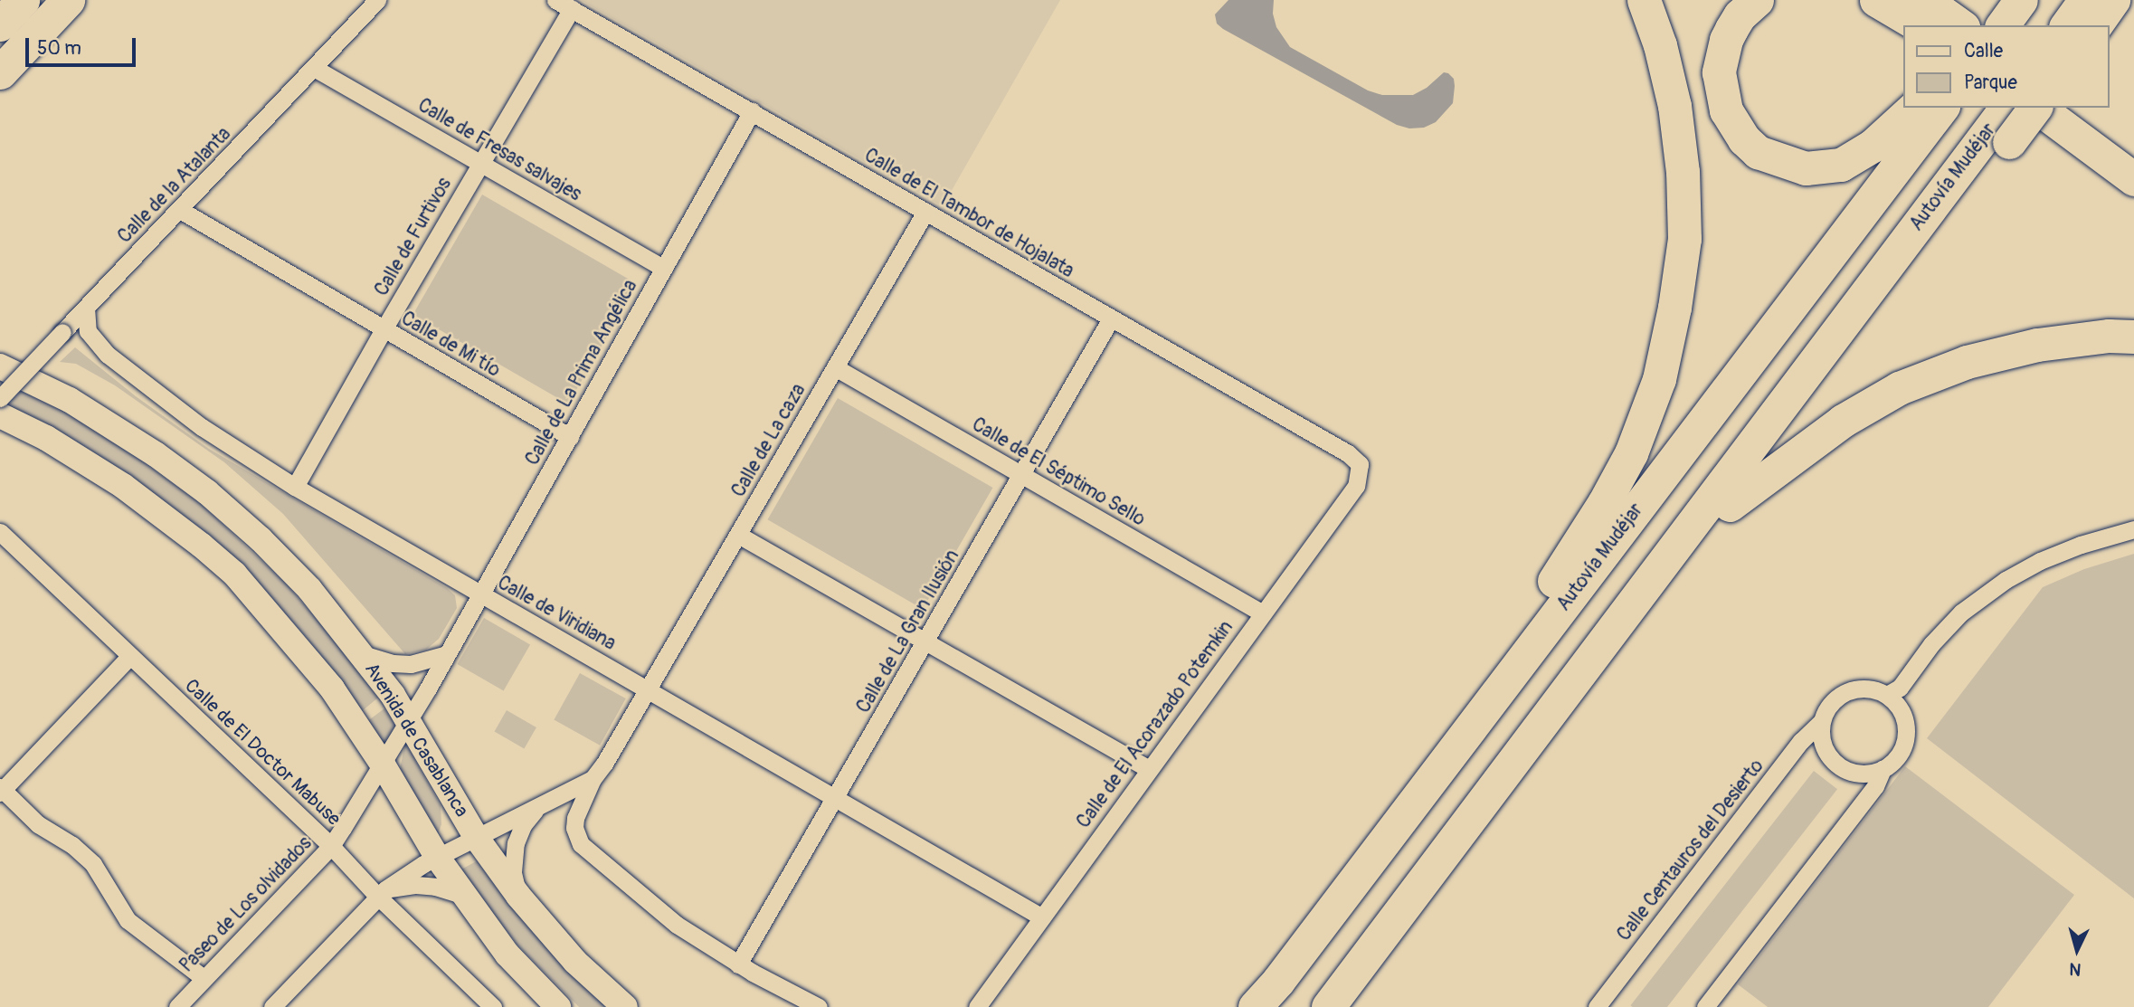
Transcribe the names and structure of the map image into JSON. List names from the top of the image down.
{
  "streets": {
    "highway": ["Autovía Mudéjar"],
    "main road": ["Avenida de Casablanca"],
    "street": [
      "Calle de Fresas salvajes",
      "Calle de la Atalanta",
      "Calle de El Tambor de Hojalata",
      "Calle de Furtivos",
      "Calle de Mi tío",
      "Calle de La Prima Angélica",
      "Calle de La caza",
      "Calle de El Séptimo Sello",
      "Calle de Viridiana",
      "Calle de La Gran Ilusión",
      "Calle de El Acorazado Potemkin",
      "Calle de El Doctor Mabuse",
      "Calle Centauros del Desierto",
      "Paseo de Los olvidados"
    ]
  },
  "crossings": [
    ["Calle de Fresas salvajes", "Calle de la Atalanta"],
    ["Calle de Fresas salvajes", "Calle de Furtivos"],
    ["Calle de Fresas salvajes", "Calle de La Prima Angélica"],
    ["Calle de la Atalanta", "Calle de Mi tío"],
    ["Calle de la Atalanta", "Calle de Viridiana"],
    ["Calle de El Tambor de Hojalata", "Calle de Furtivos"],
    ["Calle de El Tambor de Hojalata", "Calle de La Prima Angélica"],
    ["Calle de El Tambor de Hojalata", "Calle de La caza"],
    ["Calle de El Tambor de Hojalata", "Calle de La Gran Ilusión"],
    ["Calle de El Tambor de Hojalata", "Calle de El Acorazado Potemkin"],
    ["Calle de Furtivos", "Calle de Mi tío"],
    ["Calle de Furtivos", "Calle de Viridiana"],
    ["Calle de Mi tío", "Calle de La Prima Angélica"],
    ["Calle de La Prima Angélica", "Calle de Viridiana"],
    ["Calle de La Prima Angélica", "Avenida de Casablanca"],
    ["Calle de La Prima Angélica", "Paseo de Los olvidados"],
    ["Calle de La caza", "Calle de El Séptimo Sello"],
    ["Calle de La caza", "Calle de Viridiana"],
    ["Calle de El Séptimo Sello", "Calle de La Gran Ilusión"],
    ["Calle de El Séptimo Sello", "Calle de El Acorazado Potemkin"],
    ["Calle de Viridiana", "Calle de La Gran Ilusión"],
    ["Calle de Viridiana", "Calle de El Acorazado Potemkin"],
    ["Calle de El Doctor Mabuse", "Paseo de Los olvidados"]
  ],
  "legend": ["Calle", "Parque"],
  "scale_bar": "50 m",
  "north": "bottom"
}
